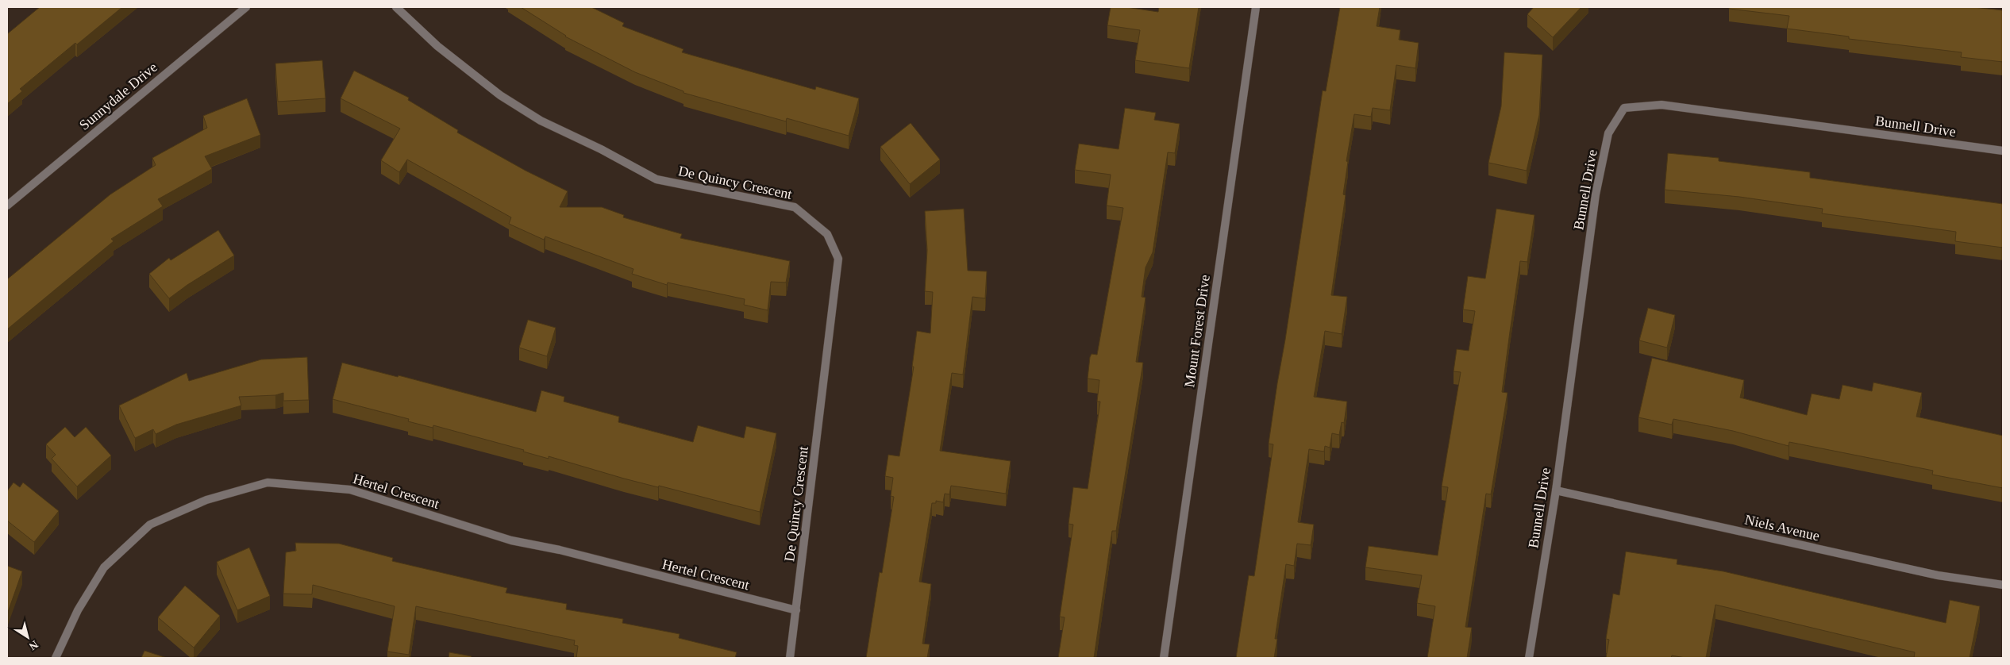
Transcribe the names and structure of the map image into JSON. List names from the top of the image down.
{
  "streets": {
    "street": [
      "Sunnydale Drive",
      "Bunnell Drive",
      "De Quincy Crescent",
      "Mount Forest Drive",
      "Hertel Crescent",
      "Niels Avenue"
    ]
  },
  "crossings": [
    ["Bunnell Drive", "Niels Avenue"],
    ["De Quincy Crescent", "Hertel Crescent"]
  ],
  "north": "bottom right"
}
